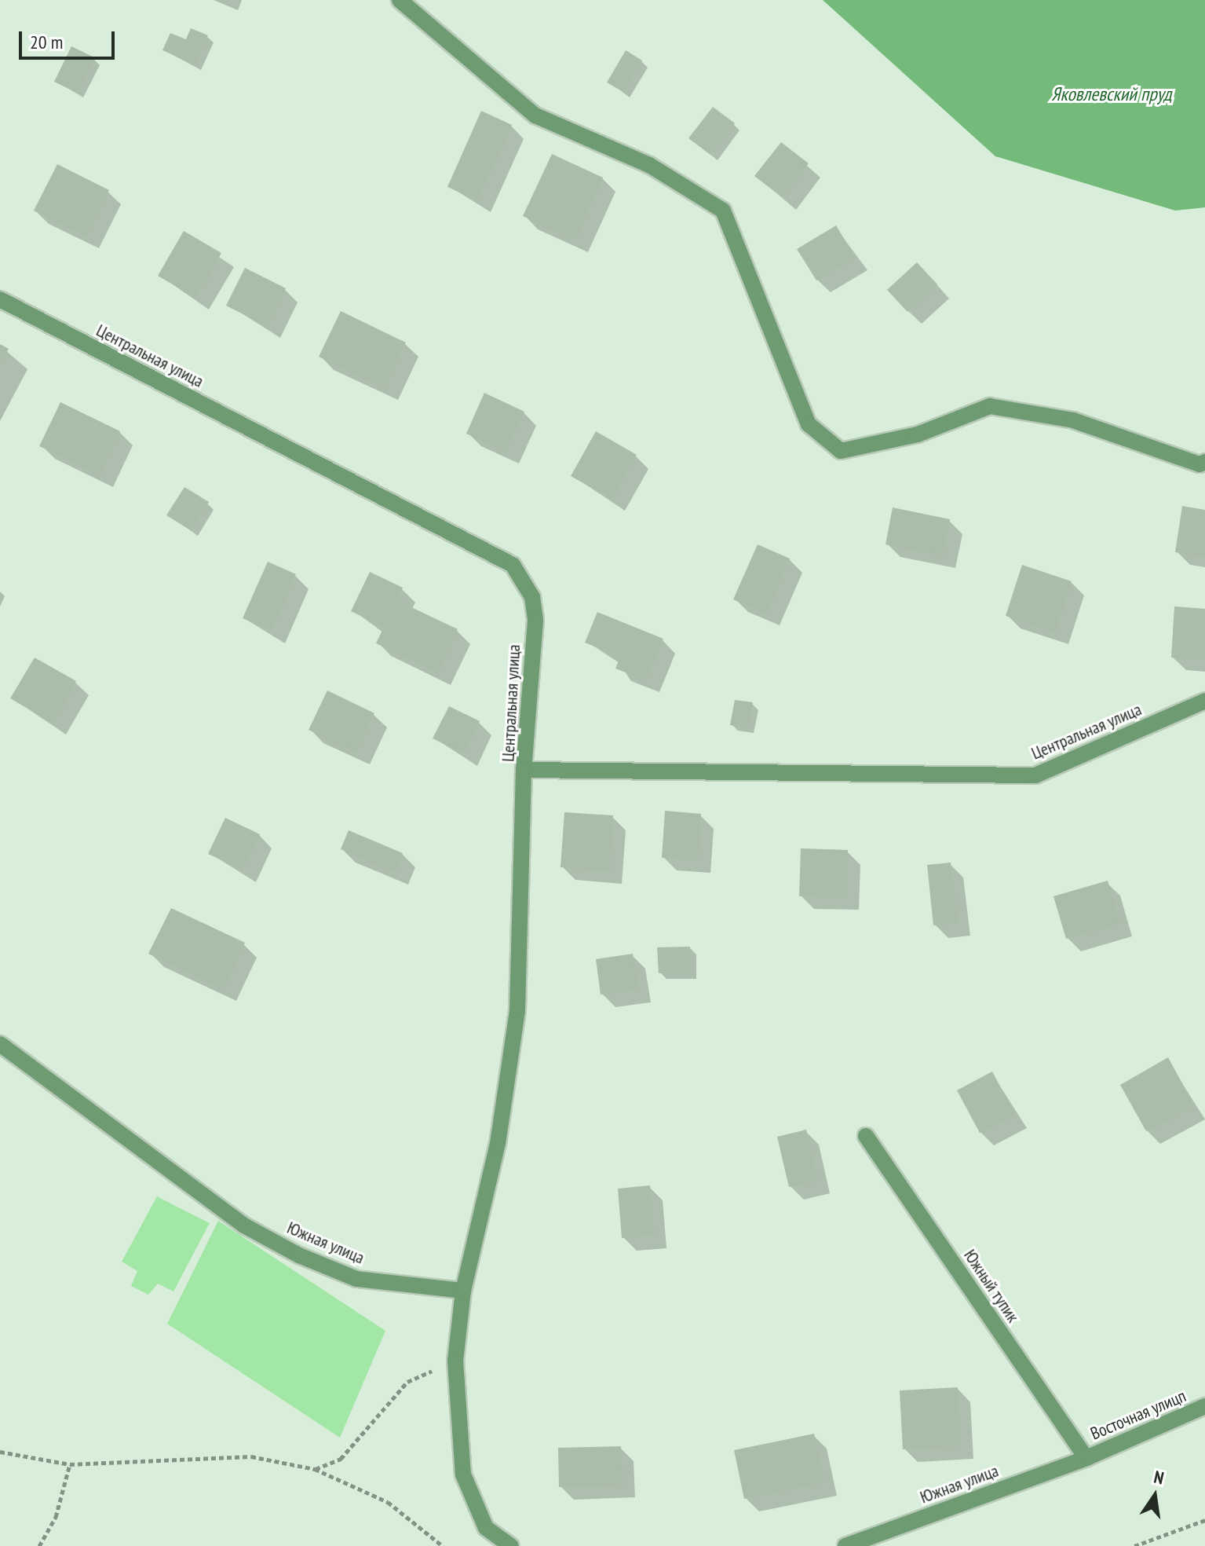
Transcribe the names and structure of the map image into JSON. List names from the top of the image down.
{
  "streets": {
    "street": [
      "Центральная улица",
      "Южная улица",
      "Южный тупик",
      "Восточная улицп"
    ]
  },
  "crossings": [
    ["Южная улица", "Южный тупик"],
    ["Южная улица", "Восточная улицп"],
    ["Южный тупик", "Восточная улицп"]
  ],
  "water": ["Яковлевский пруд"],
  "scale_bar": "20 m",
  "north": "top"
}
